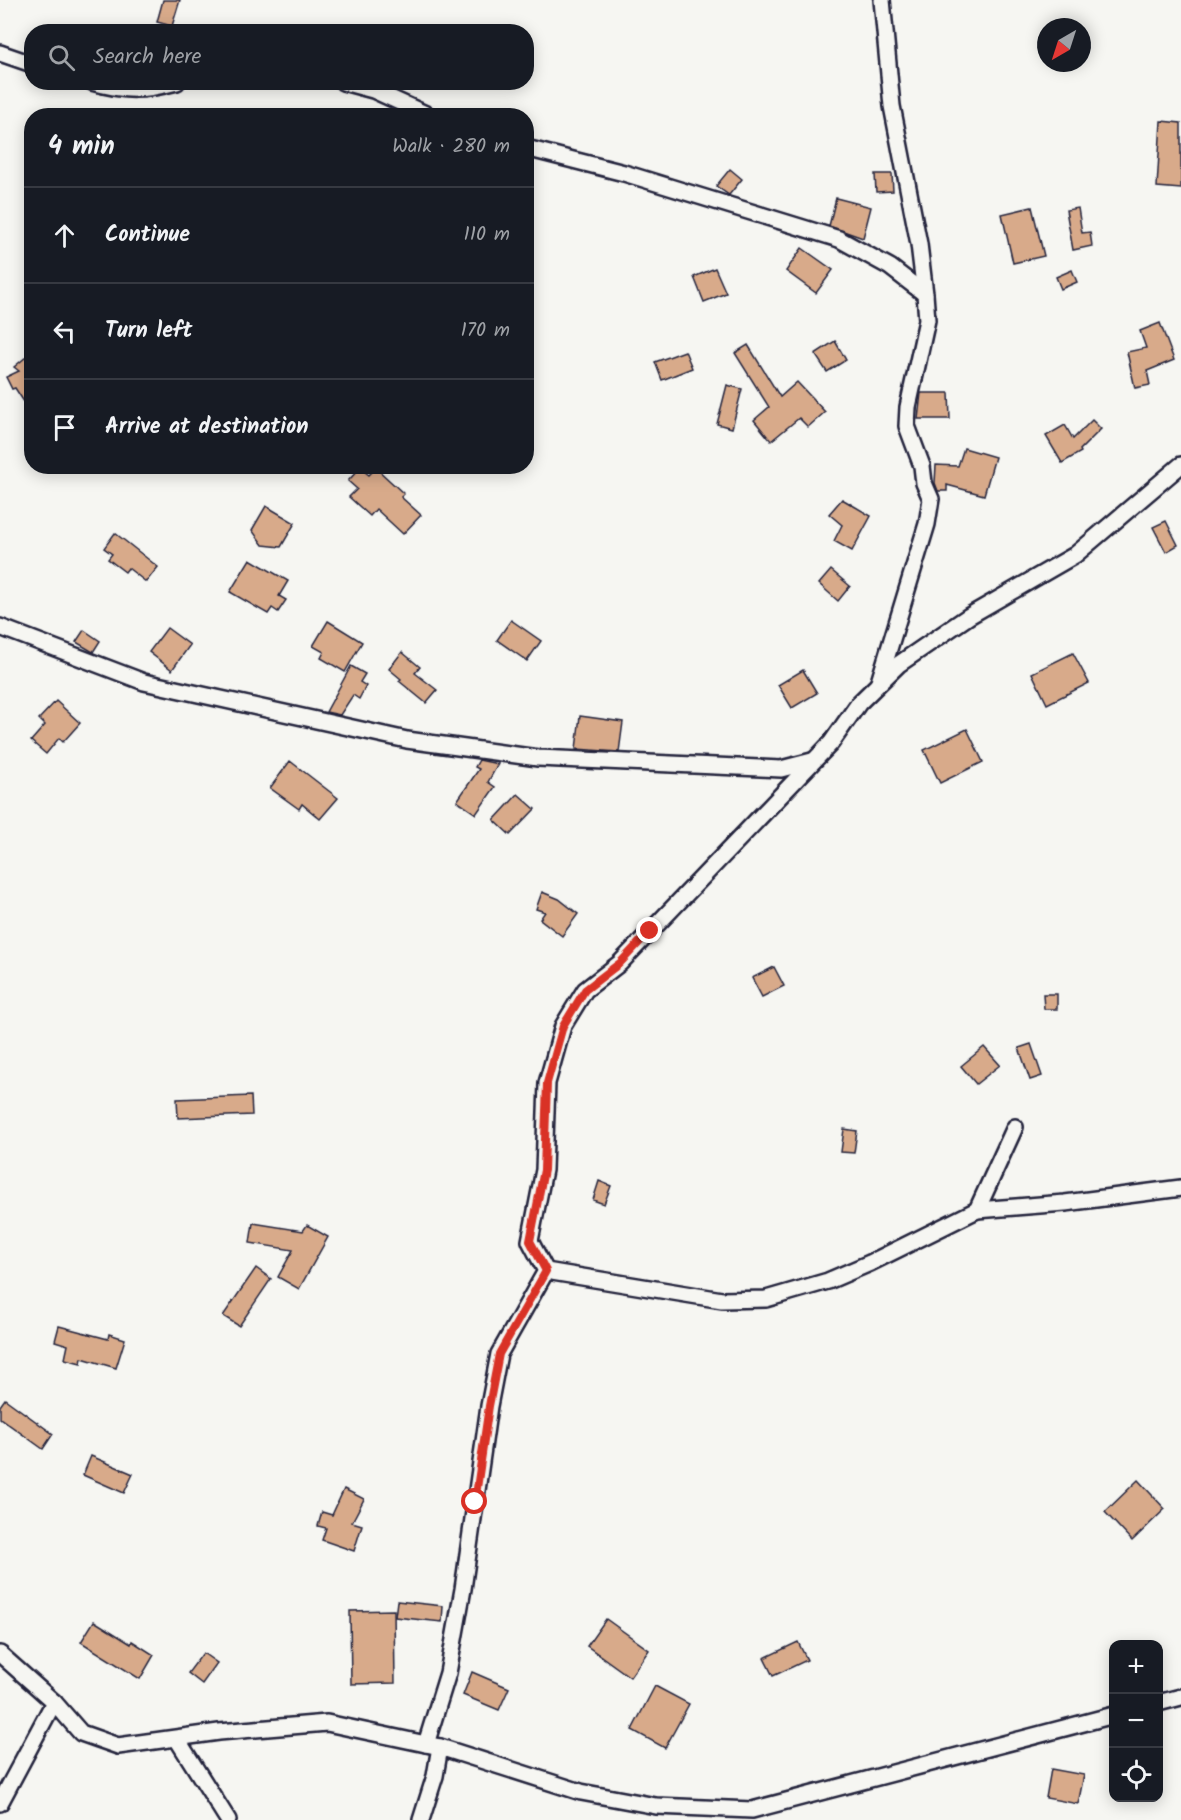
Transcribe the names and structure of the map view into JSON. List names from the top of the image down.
{
  "north": "bottom left",
  "page": {
    "search": "Search here",
    "heading": ["4 min", "Walk · 280 m"],
    "list": [
      ["Continue", "110 m"],
      ["Turn left", "170 m"],
      "Arrive at destination"
    ],
    "map_buttons": ["+", "−"]
  }
}
